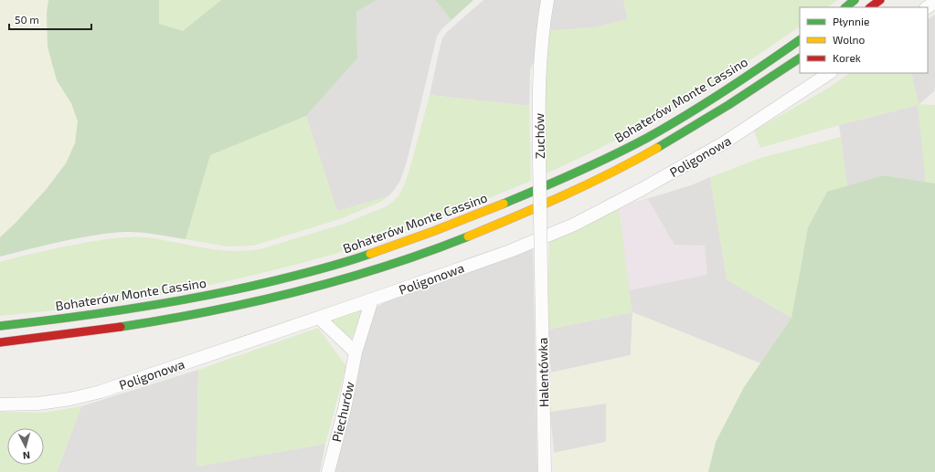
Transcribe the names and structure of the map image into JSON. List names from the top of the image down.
{
  "streets": {
    "highway": ["Bohaterów Monte Cassino"],
    "street": [
      "Zuchów",
      "Poligonowa",
      "Halentówka",
      "Piechurów"
    ]
  },
  "crossings": [
    ["Zuchów", "Halentówka"],
    ["Poligonowa", "Piechurów"]
  ],
  "legend": ["Płynnie", "Wolno", "Korek"],
  "scale_bar": "50 m",
  "north": "bottom"
}
